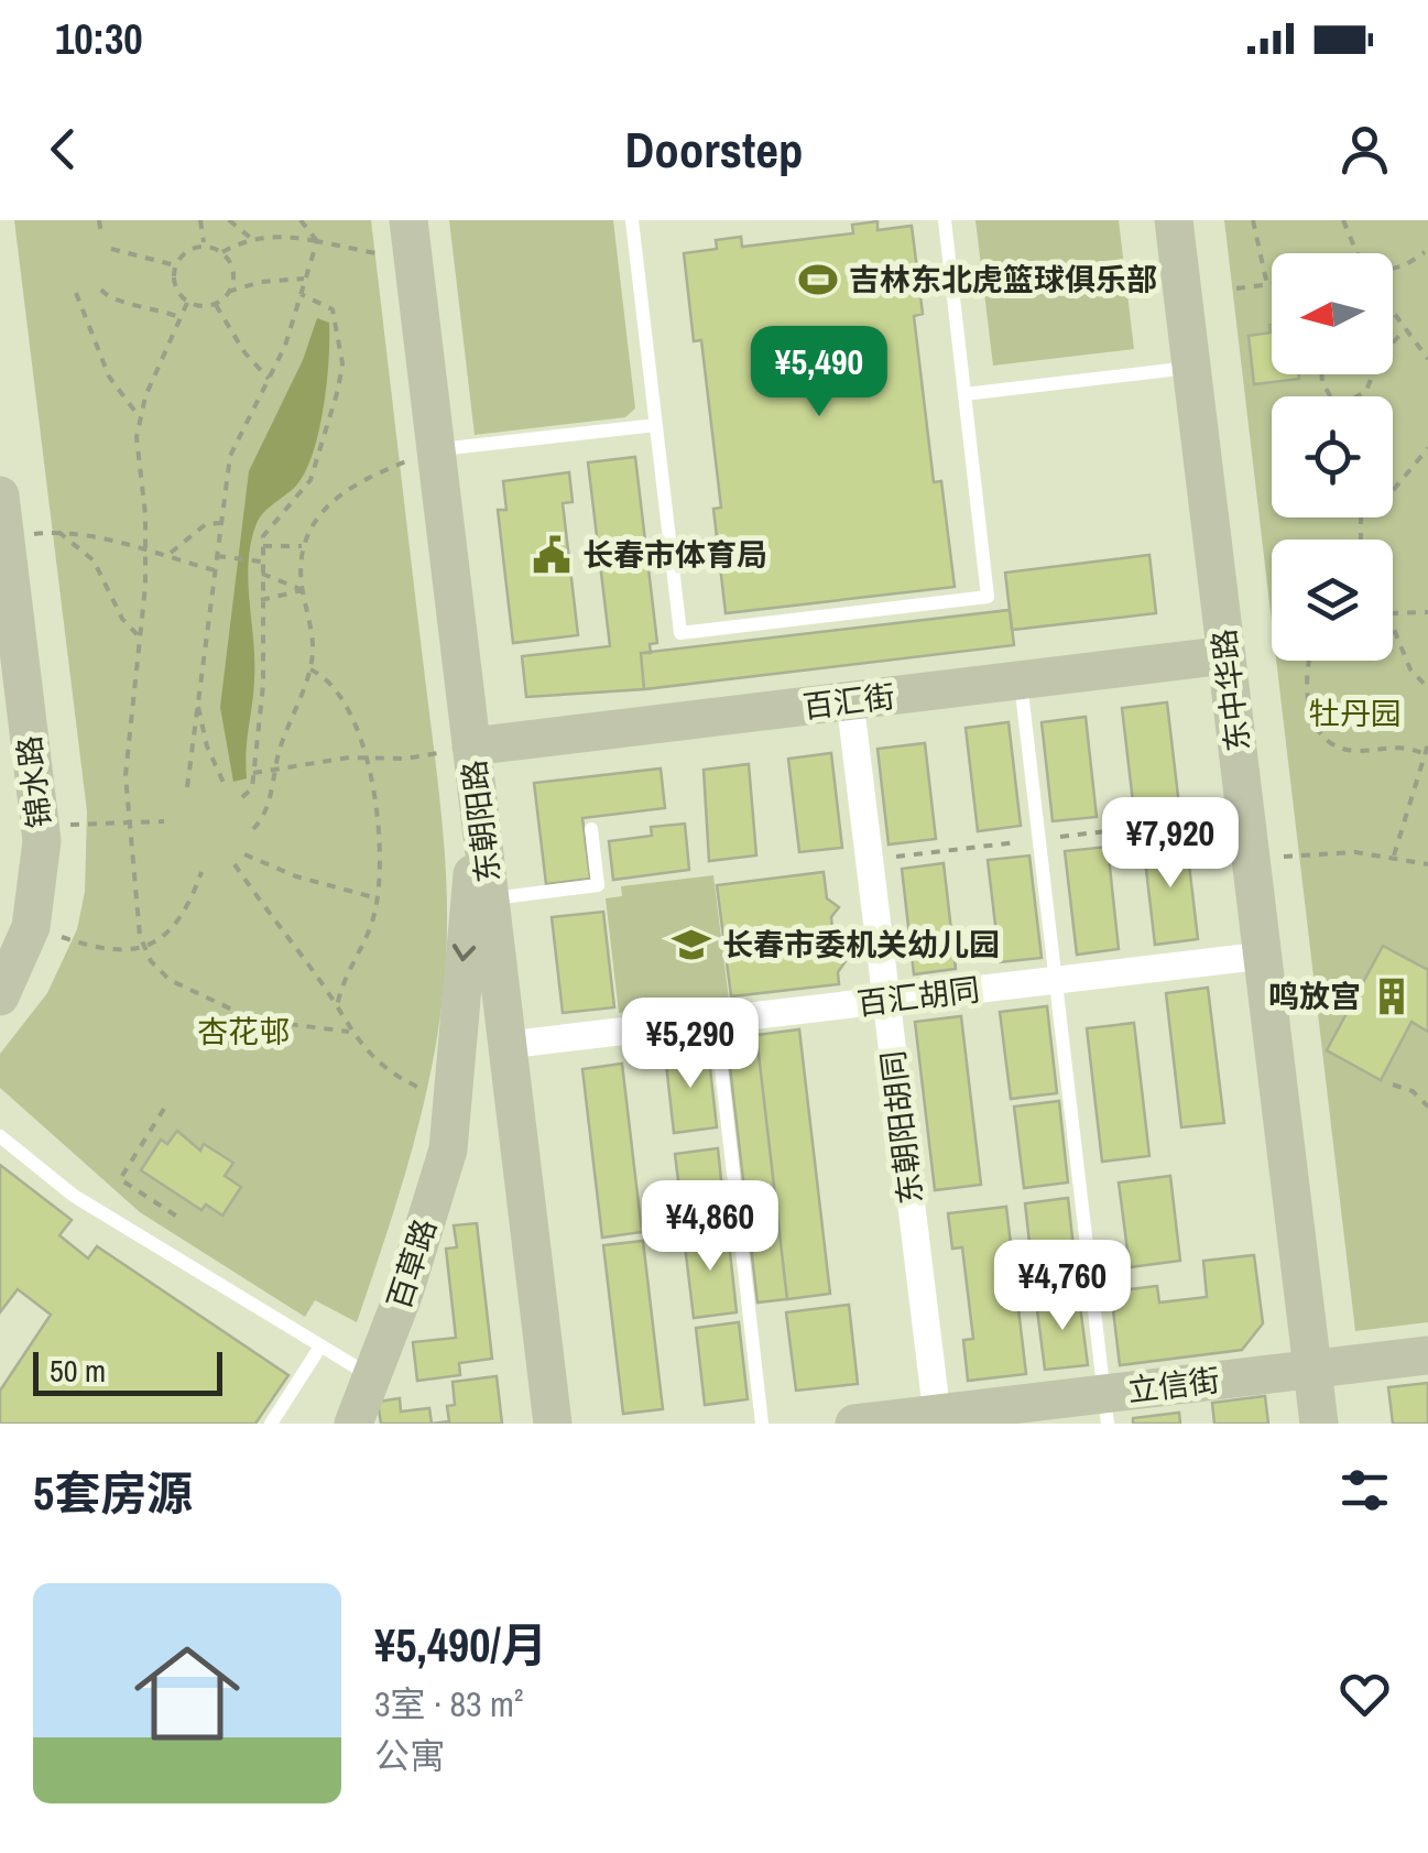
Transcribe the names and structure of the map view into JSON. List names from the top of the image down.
{
  "streets": {
    "street": [
      "东中华路",
      "百汇街",
      "锦水路",
      "东朝阳路",
      "百汇胡同",
      "东朝阳胡同",
      "百草路",
      "立信街"
    ]
  },
  "crossings": [
    ["东中华路", "百汇街"],
    ["东中华路", "百汇胡同"],
    ["东中华路", "立信街"],
    ["百汇街", "东朝阳路"],
    ["百汇街", "东朝阳胡同"],
    ["东朝阳路", "百汇胡同"],
    ["东朝阳路", "百草路"],
    ["百汇胡同", "东朝阳胡同"],
    ["东朝阳胡同", "立信街"]
  ],
  "one_way": ["百草路"],
  "parks": ["牡丹园", "杏花邨"],
  "places": {
    "sports": ["吉林东北虎篮球俱乐部"],
    "public building": ["长春市体育局"],
    "school or university": ["长春市委机关幼儿园"],
    "building": ["鸣放宫"]
  },
  "scale_bar": "50 m",
  "north": "left",
  "page": {
    "status": "10:30",
    "header": "Doorstep",
    "price": [
      "¥5,490",
      "¥7,920",
      "¥5,290",
      "¥4,860",
      "¥4,760"
    ],
    "scale": "50 m",
    "heading": "5套房源",
    "list": [
      {
        "name": "¥5,490/月",
        "note": "3室 · 83 m² · 公寓"
      }
    ]
  }
}
